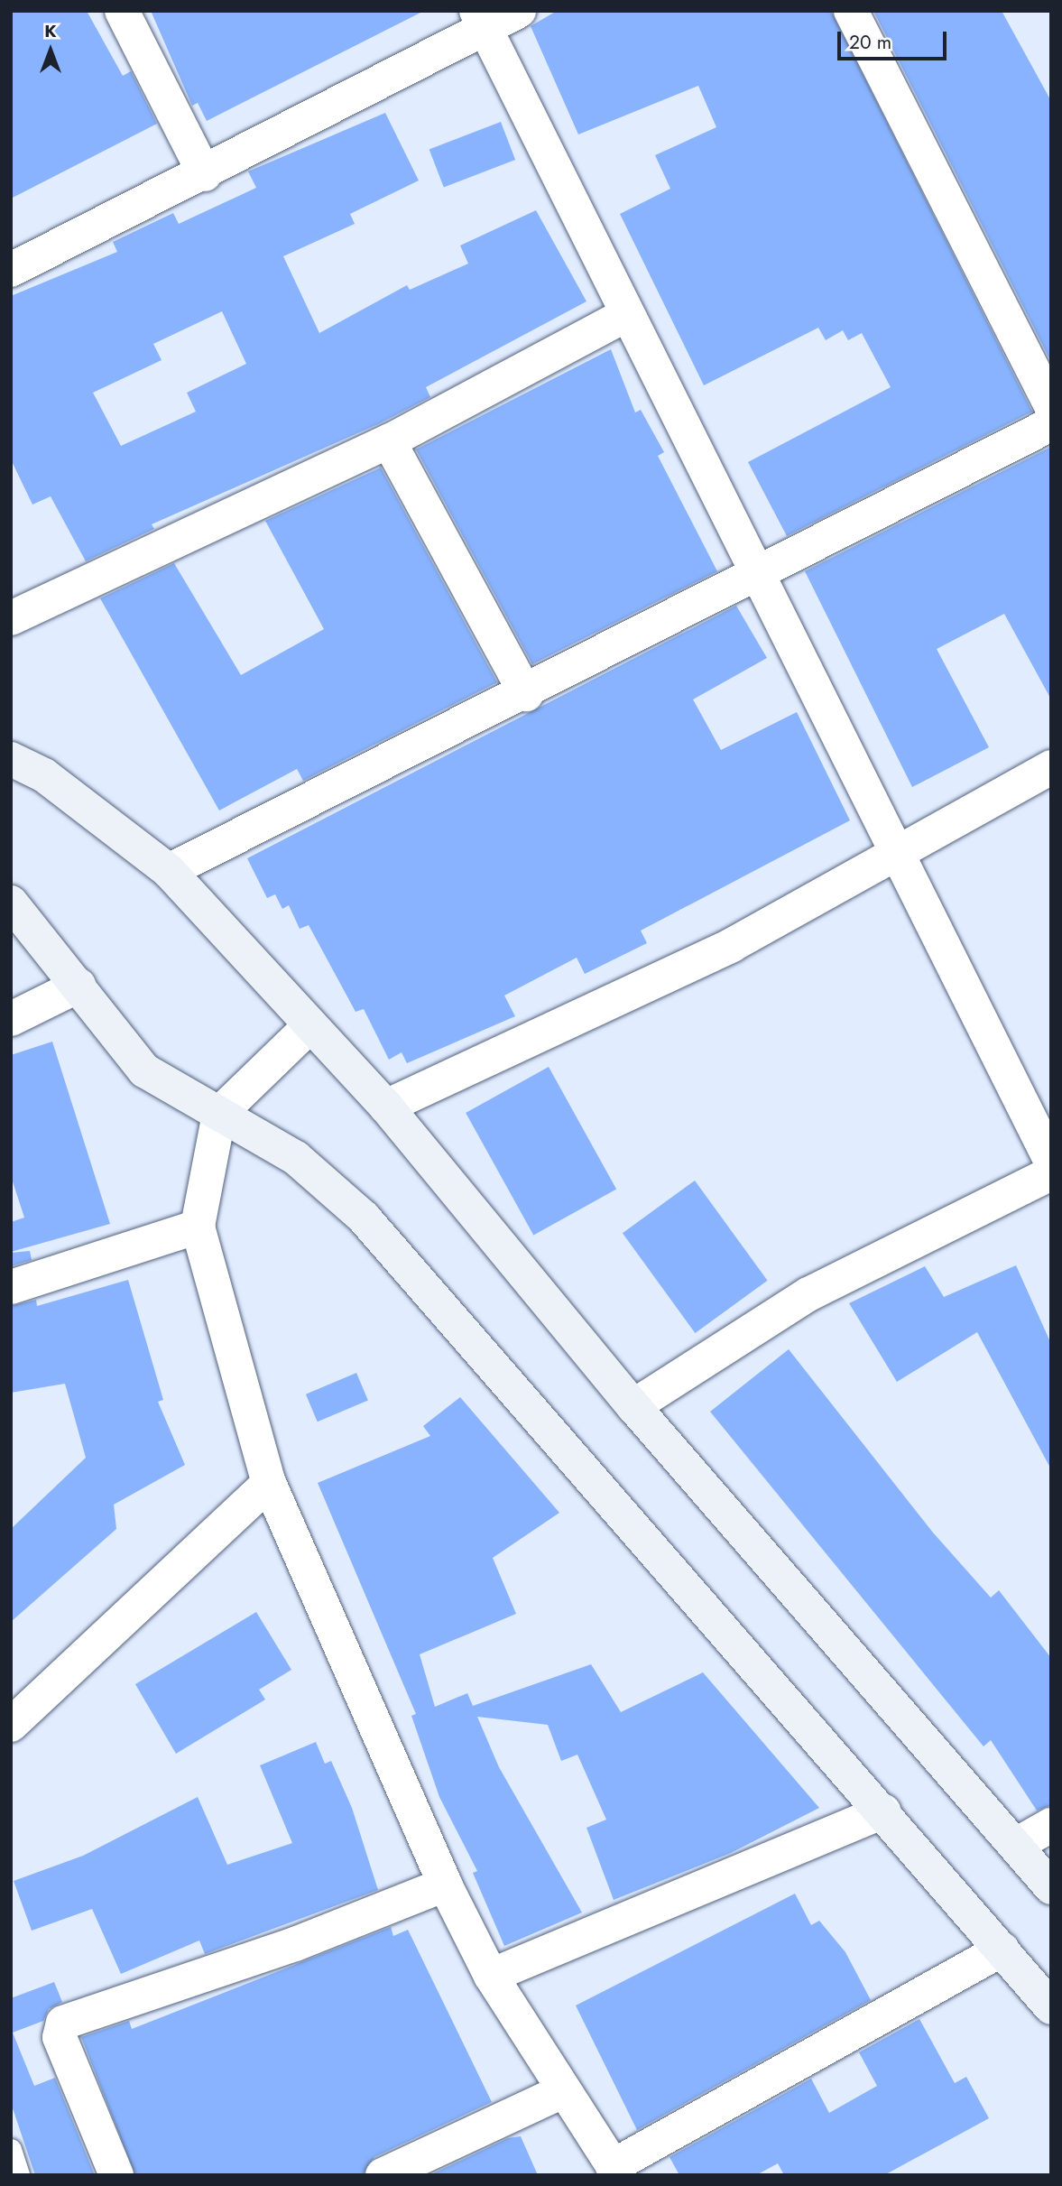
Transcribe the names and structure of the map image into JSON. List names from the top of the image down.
{
  "scale_bar": "20 m",
  "north": "top"
}
